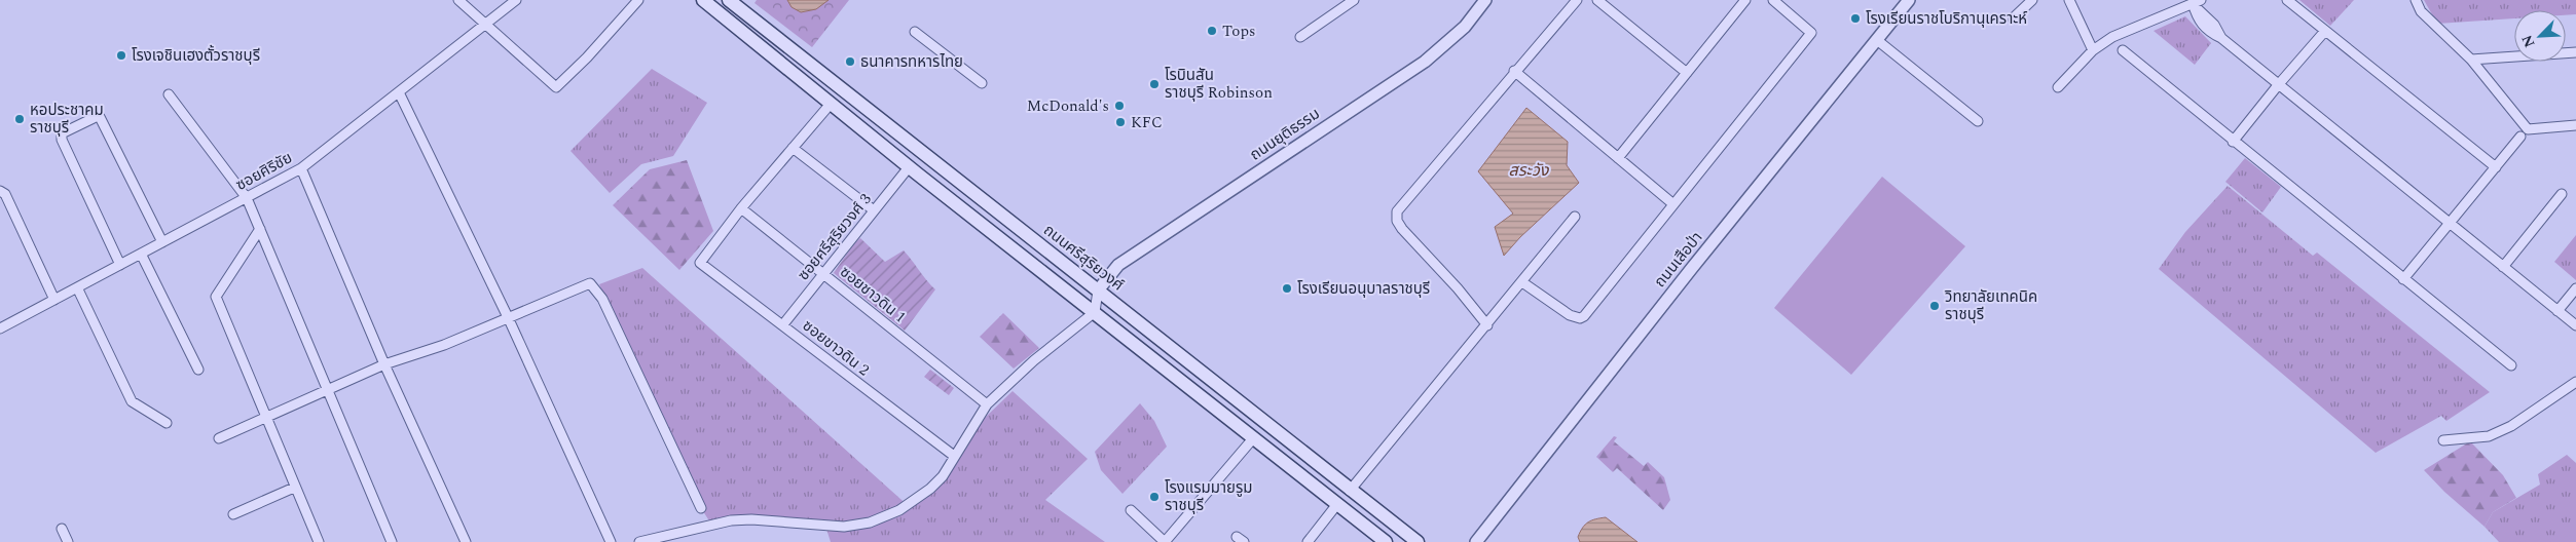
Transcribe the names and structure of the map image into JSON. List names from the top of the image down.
{
  "streets": {
    "main road": ["ถนนศรีสุริยวงศ์"],
    "street": [
      "ถนนยุติธรรม",
      "ซอยศิริชัย",
      "ซอยศรีสุริยวงศ์ 3",
      "ถนนเสือป่า",
      "ซอยชาวดิน 1",
      "ซอยขาวดิน 2"
    ]
  },
  "crossings": [
    ["ถนนยุติธรรม", "ถนนศรีสุริยวงศ์"],
    ["ซอยศรีสุริยวงศ์ 3", "ซอยชาวดิน 1"],
    ["ซอยศรีสุริยวงศ์ 3", "ซอยขาวดิน 2"],
    ["ซอยชาวดิน 1", "ซอยขาวดิน 2"]
  ],
  "water": ["สระวัง"],
  "places": [
    "โรงเรียนราชโบริกานุเคราะห์",
    "Tops",
    "โรงเจชินเฮงตั้วราชบุรี",
    "ธนาคารทหารไทย",
    "โรบินสัน ราชบุรี Robinson",
    "McDonald's",
    "หอประชาคม ราชบุรี",
    "KFC",
    "โรงเรียนอนุบาลราชบุรี",
    "วิทยาลัยเทคนิค ราชบุรี",
    "โรงแรมมายรูม ราชบุรี"
  ],
  "north": "bottom left"
}
